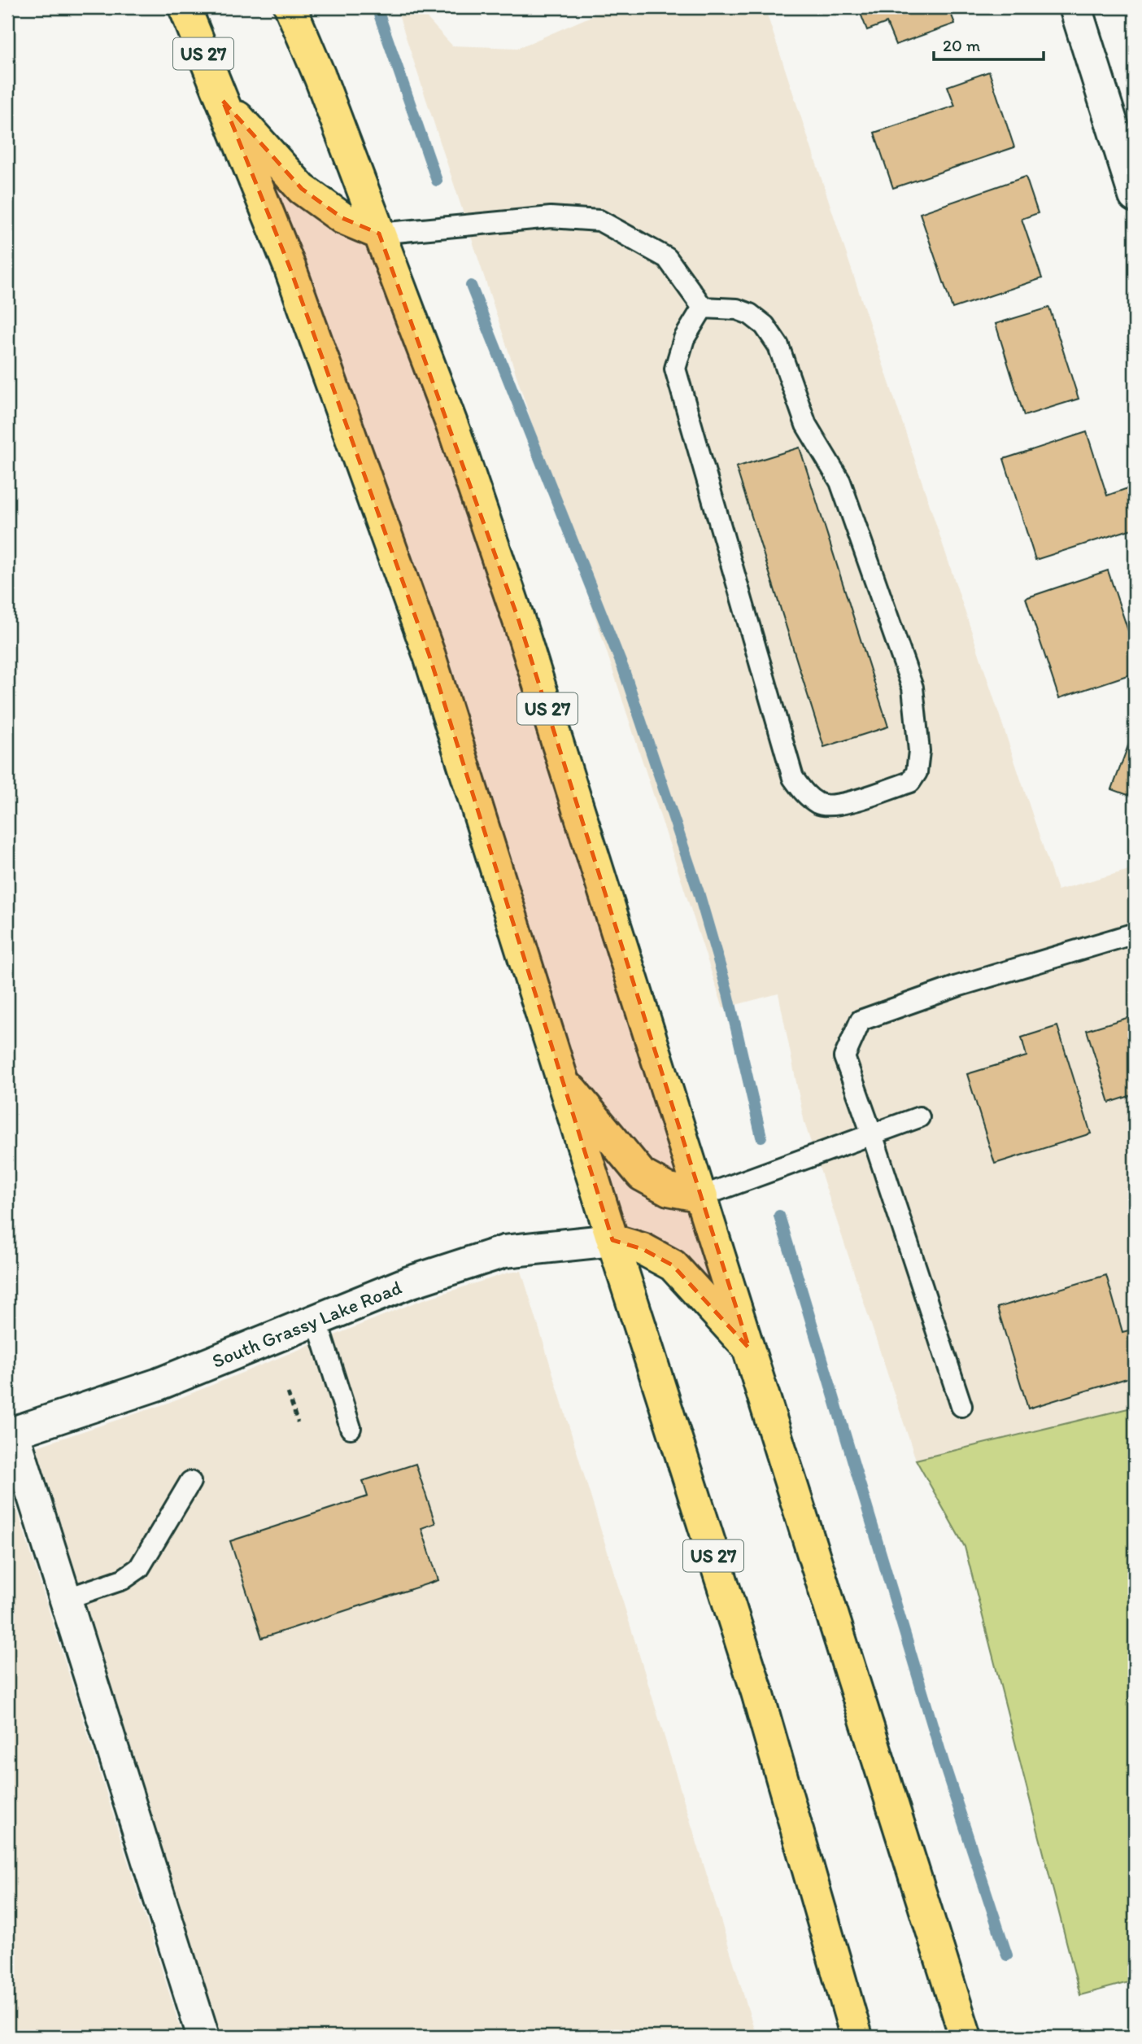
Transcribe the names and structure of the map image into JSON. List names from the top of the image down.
{
  "streets": {
    "highway": ["US 27"],
    "street": ["South Grassy Lake Road"]
  },
  "crossings": [
    ["US 27", "South Grassy Lake Road"]
  ],
  "scale_bar": "20 m"
}
